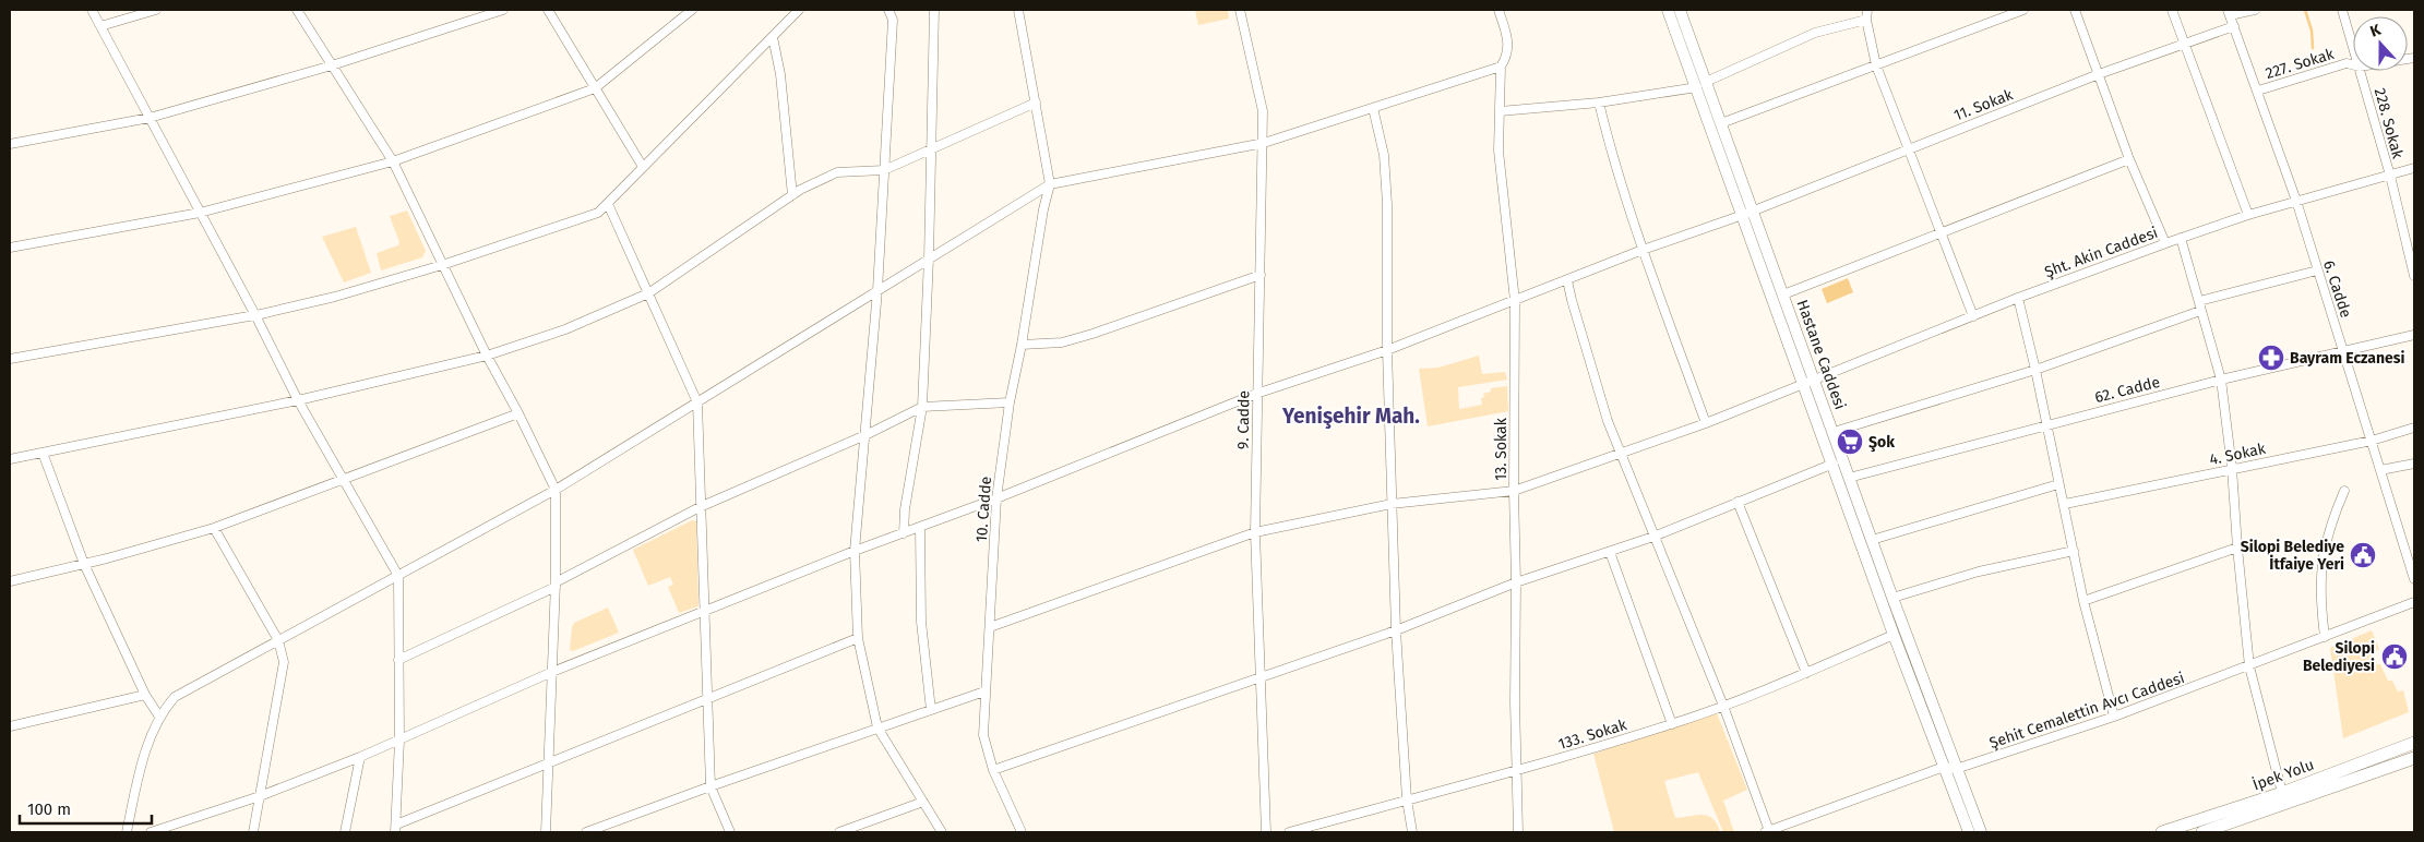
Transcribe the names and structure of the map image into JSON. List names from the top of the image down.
{
  "streets": {
    "highway": ["İpek Yolu"],
    "main road": ["Hastane Caddesi"],
    "street": [
      "227. Sokak",
      "11. Sokak",
      "228. Sokak",
      "Şht. Akin Caddesi",
      "6. Cadde",
      "62. Cadde",
      "9. Cadde",
      "13. Sokak",
      "4. Sokak",
      "10. Cadde",
      "Şehit Cemalettin Avcı Caddesi",
      "133. Sokak"
    ]
  },
  "crossings": [
    ["227. Sokak", "6. Cadde"],
    ["11. Sokak", "6. Cadde"],
    ["11. Sokak", "Hastane Caddesi"],
    ["11. Sokak", "9. Cadde"],
    ["11. Sokak", "13. Sokak"],
    ["11. Sokak", "10. Cadde"],
    ["228. Sokak", "Şht. Akin Caddesi"],
    ["Şht. Akin Caddesi", "6. Cadde"],
    ["Şht. Akin Caddesi", "Hastane Caddesi"],
    ["Şht. Akin Caddesi", "9. Cadde"],
    ["Şht. Akin Caddesi", "13. Sokak"],
    ["Şht. Akin Caddesi", "10. Cadde"],
    ["6. Cadde", "62. Cadde"],
    ["6. Cadde", "4. Sokak"],
    ["Hastane Caddesi", "62. Cadde"],
    ["Hastane Caddesi", "Şehit Cemalettin Avcı Caddesi"],
    ["Hastane Caddesi", "133. Sokak"],
    ["13. Sokak", "133. Sokak"]
  ],
  "districts": ["Yenişehir Mah."],
  "places": {
    "pharmacy": ["Bayram Eczanesi"],
    "supermarket": ["Şok"],
    "public building": ["Silopi Belediye İtfaiye Yeri", "Silopi Belediyesi"]
  },
  "scale_bar": "100 m",
  "north": "top"
}
